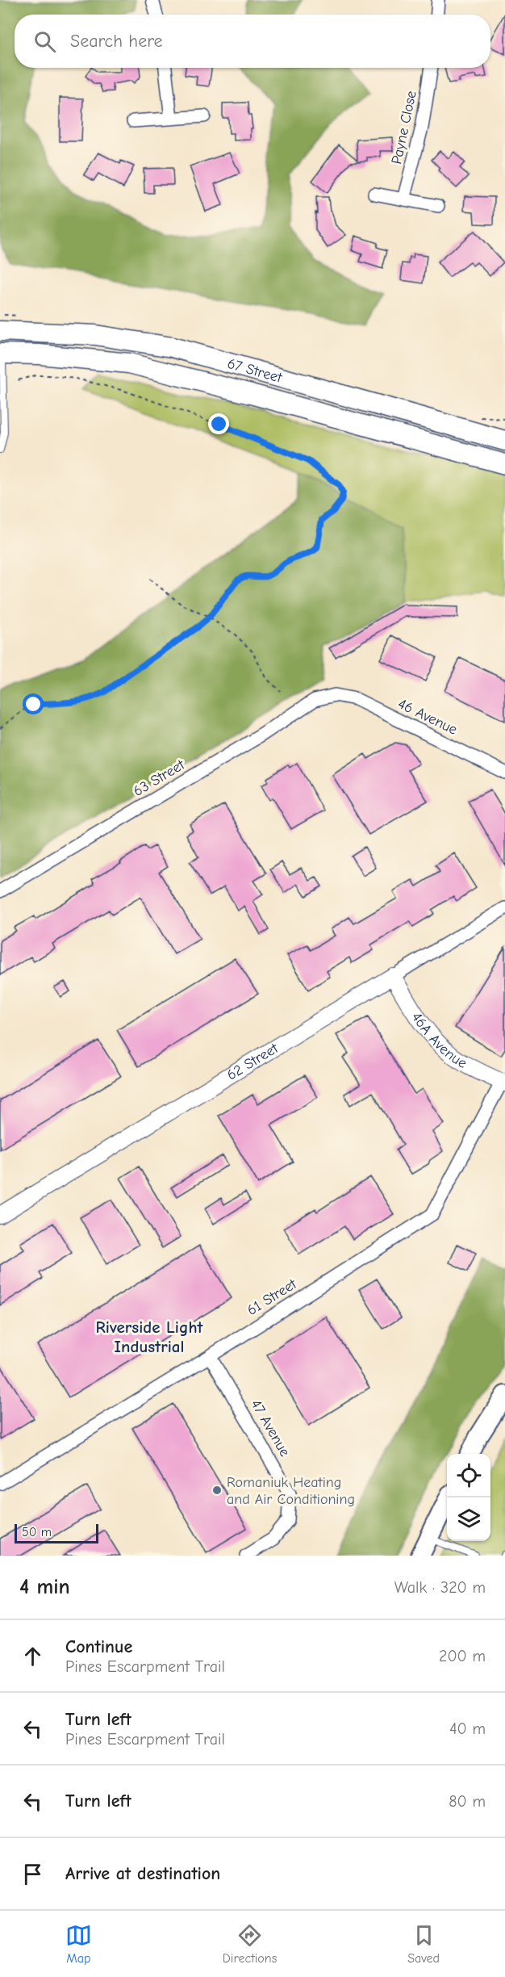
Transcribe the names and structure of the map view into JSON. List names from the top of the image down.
{
  "streets": {
    "main road": ["67 Street"],
    "street": [
      "Payne Close",
      "46 Avenue",
      "63 Street",
      "46A Avenue",
      "62 Street",
      "61 Street",
      "47 Avenue"
    ]
  },
  "crossings": [
    ["46 Avenue", "63 Street"],
    ["46A Avenue", "62 Street"],
    ["46A Avenue", "61 Street"],
    ["61 Street", "47 Avenue"]
  ],
  "districts": ["Riverside Light Industrial"],
  "places": ["Romaniuk Heating and Air Conditioning"],
  "scale_bar": "50 m",
  "page": {
    "search": "Search here",
    "scale": "50 m",
    "heading": ["4 min", "Walk · 320 m"],
    "list": [
      ["Continue", "Pines Escarpment Trail", "200 m"],
      ["Turn left", "Pines Escarpment Trail", "40 m"],
      ["Turn left", "80 m"],
      "Arrive at destination"
    ],
    "nav": ["Map", "Directions", "Saved"]
  }
}
